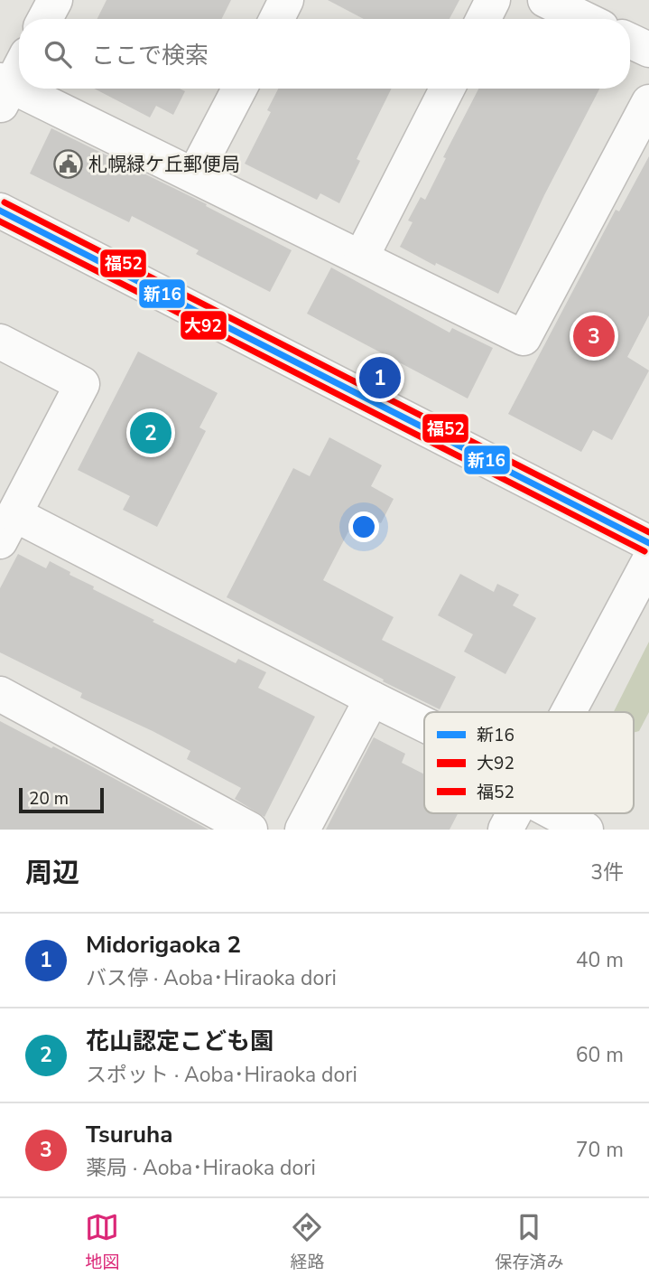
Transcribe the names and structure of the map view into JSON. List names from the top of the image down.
{
  "places": {
    "public building": ["札幌緑ケ丘郵便局"]
  },
  "lines": ["transit line 福52", "transit line 新16", "transit line 大92"],
  "legend": ["新16", "大92", "福52"],
  "scale_bar": "20 m",
  "page": {
    "search": "ここで検索",
    "pins": ["3", "1", "2"],
    "scale": "20 m",
    "heading": ["周辺", "3件"],
    "list": [
      {
        "mark": "1",
        "name": "Midorigaoka 2",
        "note": "バス停 · Aoba･Hiraoka dori",
        "value": "40 m"
      },
      {
        "mark": "2",
        "name": "花山認定こども園",
        "note": "スポット · Aoba･Hiraoka dori",
        "value": "60 m"
      },
      {
        "mark": "3",
        "name": "Tsuruha",
        "note": "薬局 · Aoba･Hiraoka dori",
        "value": "70 m"
      }
    ],
    "nav": ["地図", "経路", "保存済み"]
  }
}
